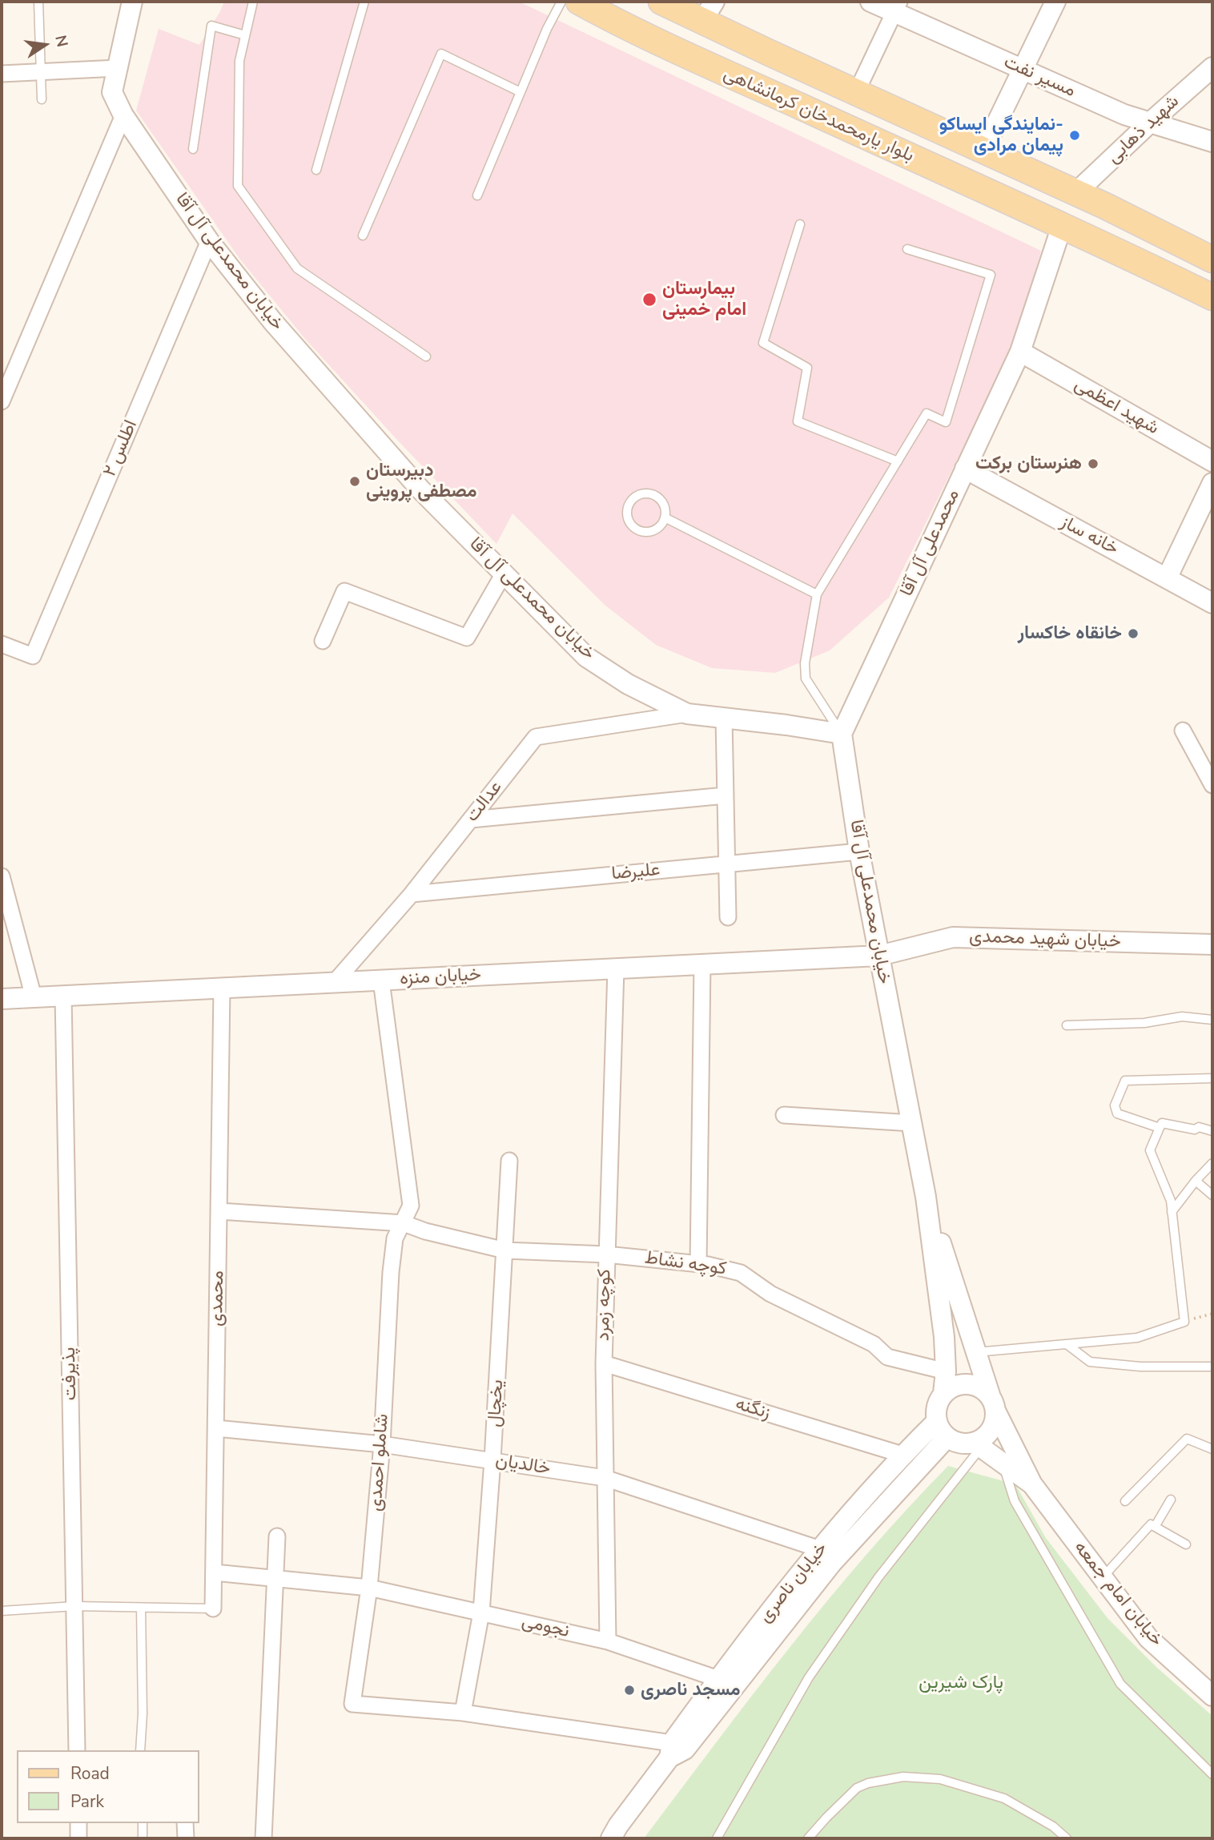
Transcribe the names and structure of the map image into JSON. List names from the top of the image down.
{
  "streets": {
    "main road": ["بلوار یارمحمدخان کرمانشاهی"],
    "street": [
      "مسیر نفت",
      "شهید ذهابی",
      "خیابان محمدعلی آل آقا",
      "شهید اعظمی",
      "اطلس ۲",
      "خانه ساز",
      "محمدعلی آل آقا",
      "عدالت",
      "علیرضا",
      "خیابان شهید محمدی",
      "خیابان منزه",
      "کوچه نشاط",
      "محمدی",
      "کوچه زمرد",
      "پذیرفت",
      "یخچال",
      "زنگنه",
      "شاملو احمدی",
      "خالدیان",
      "خیابان ناصری",
      "خیابان امام جمعه",
      "نجومی"
    ]
  },
  "crossings": [
    ["مسیر نفت", "شهید ذهابی"],
    ["بلوار یارمحمدخان کرمانشاهی", "شهید ذهابی"],
    ["بلوار یارمحمدخان کرمانشاهی", "محمدعلی آل آقا"],
    ["خیابان محمدعلی آل آقا", "اطلس ۲"],
    ["خیابان محمدعلی آل آقا", "محمدعلی آل آقا"],
    ["خیابان محمدعلی آل آقا", "عدالت"],
    ["خیابان محمدعلی آل آقا", "علیرضا"],
    ["خیابان محمدعلی آل آقا", "خیابان شهید محمدی"],
    ["خیابان محمدعلی آل آقا", "خیابان منزه"],
    ["خیابان محمدعلی آل آقا", "کوچه نشاط"],
    ["خیابان محمدعلی آل آقا", "خیابان ناصری"],
    ["خیابان محمدعلی آل آقا", "خیابان امام جمعه"],
    ["شهید اعظمی", "محمدعلی آل آقا"],
    ["خانه ساز", "محمدعلی آل آقا"],
    ["عدالت", "علیرضا"],
    ["عدالت", "خیابان منزه"],
    ["خیابان شهید محمدی", "خیابان منزه"],
    ["خیابان منزه", "محمدی"],
    ["خیابان منزه", "کوچه زمرد"],
    ["خیابان منزه", "پذیرفت"],
    ["خیابان منزه", "شاملو احمدی"],
    ["کوچه نشاط", "محمدی"],
    ["کوچه نشاط", "کوچه زمرد"],
    ["کوچه نشاط", "یخچال"],
    ["کوچه نشاط", "شاملو احمدی"],
    ["محمدی", "خالدیان"],
    ["محمدی", "نجومی"],
    ["کوچه زمرد", "زنگنه"],
    ["کوچه زمرد", "خالدیان"],
    ["کوچه زمرد", "نجومی"],
    ["یخچال", "شاملو احمدی"],
    ["یخچال", "خالدیان"],
    ["یخچال", "نجومی"],
    ["زنگنه", "خیابان ناصری"],
    ["شاملو احمدی", "خالدیان"],
    ["شاملو احمدی", "نجومی"],
    ["خالدیان", "خیابان ناصری"],
    ["خیابان ناصری", "خیابان امام جمعه"],
    ["خیابان ناصری", "نجومی"]
  ],
  "parks": ["پارک شیرین"],
  "places": [
    "نمایندگی ایساکو- پیمان مرادی",
    "بیمارستان امام خمینی",
    "هنرستان برکت",
    "دبیرستان مصطفی پروینی",
    "خانقاه خاکسار",
    "مسجد ناصری"
  ],
  "legend": ["Road", "Park"],
  "north": "right"
}
